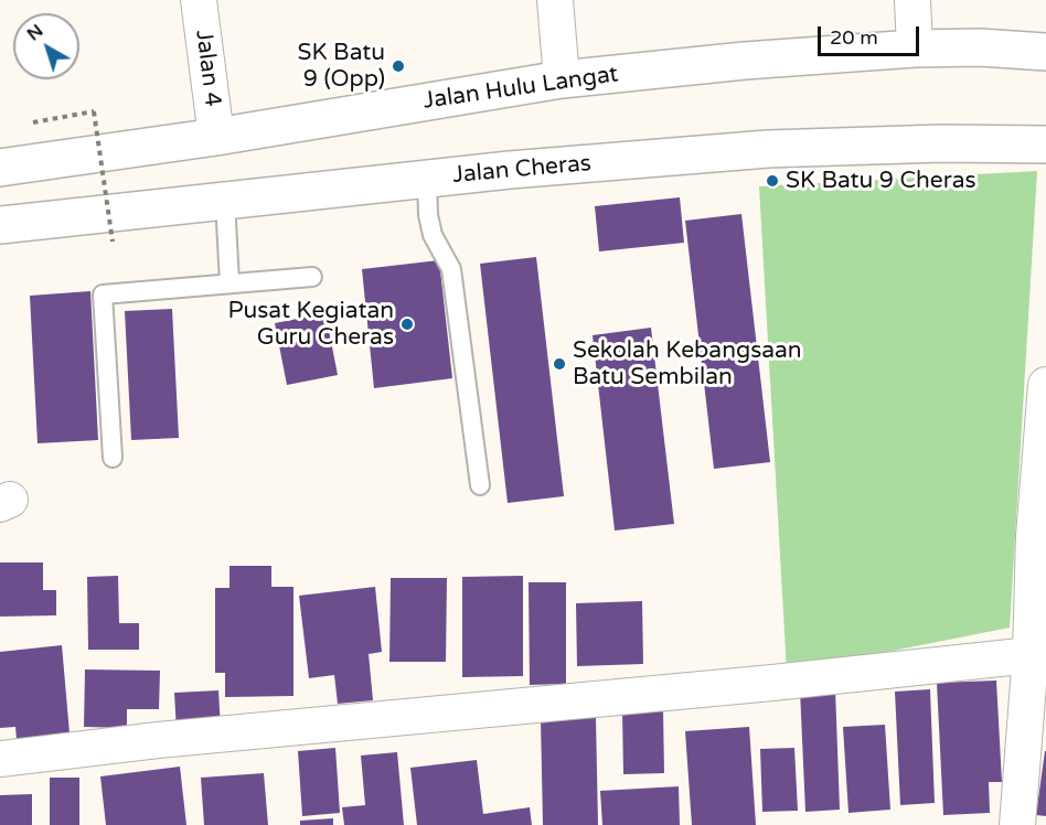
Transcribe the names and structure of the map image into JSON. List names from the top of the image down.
{
  "streets": {
    "main road": ["Jalan Hulu Langat", "Jalan Cheras"],
    "street": ["Jalan 4"]
  },
  "crossings": [
    ["Jalan 4", "Jalan Hulu Langat"]
  ],
  "places": [
    "SK Batu 9 (Opp)",
    "SK Batu 9 Cheras",
    "Pusat Kegiatan Guru Cheras",
    "Sekolah Kebangsaan Batu Sembilan"
  ],
  "scale_bar": "20 m",
  "north": "top left"
}
